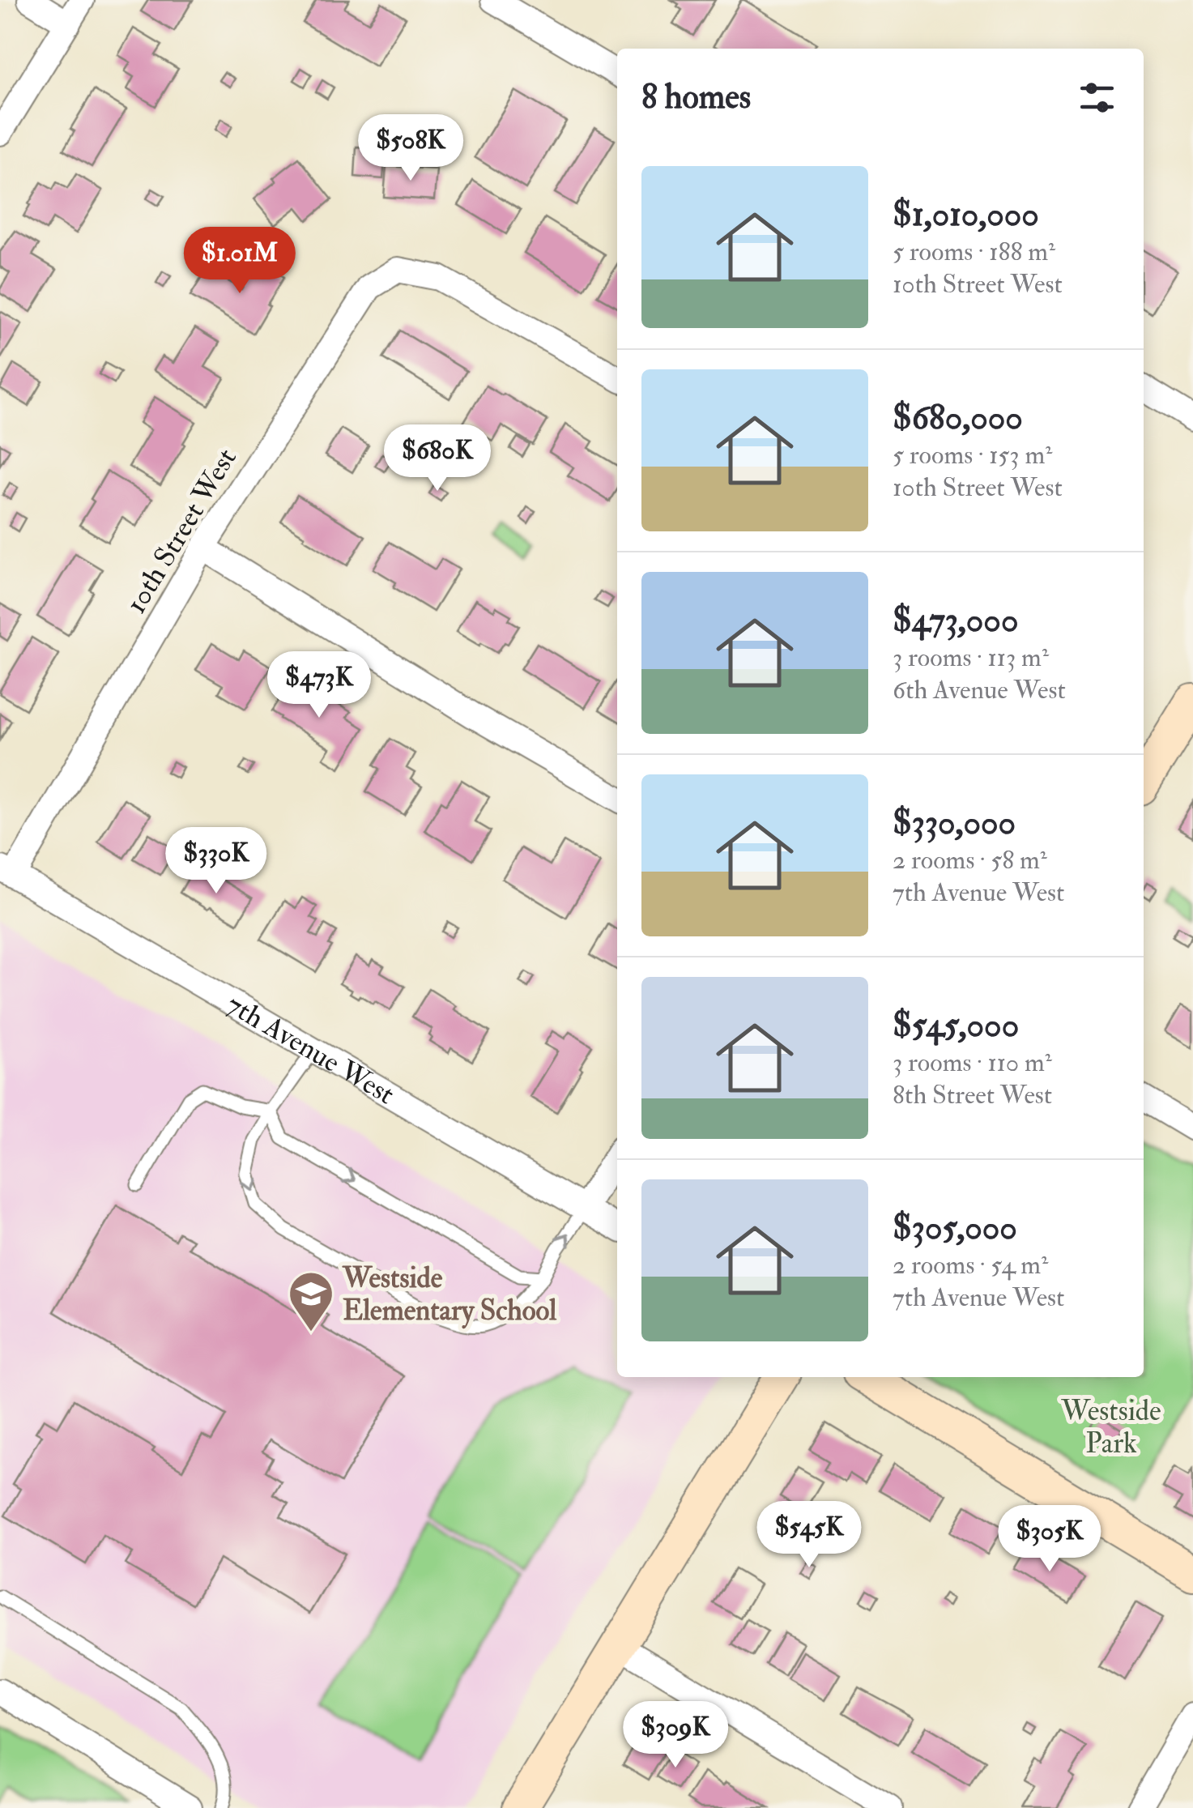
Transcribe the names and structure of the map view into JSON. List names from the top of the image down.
{
  "streets": {
    "street": ["10th Street West", "7th Avenue West"]
  },
  "crossings": [
    ["10th Street West", "7th Avenue West"]
  ],
  "parks": ["Westside Park"],
  "places": {
    "school or university": ["Westside Elementary School"]
  },
  "page": {
    "heading": "8 homes",
    "price": [
      "$508K",
      "$1.01M",
      "$680K",
      "$473K",
      "$330K",
      "$545K",
      "$305K",
      "$309K"
    ],
    "list": [
      {
        "name": "$1,010,000",
        "note": "5 rooms · 188 m² · 10th Street West"
      },
      {
        "name": "$680,000",
        "note": "5 rooms · 153 m² · 10th Street West"
      },
      {
        "name": "$473,000",
        "note": "3 rooms · 113 m² · 6th Avenue West"
      },
      {
        "name": "$330,000",
        "note": "2 rooms · 58 m² · 7th Avenue West"
      },
      {
        "name": "$545,000",
        "note": "3 rooms · 110 m² · 8th Street West"
      },
      {
        "name": "$305,000",
        "note": "2 rooms · 54 m² · 7th Avenue West"
      }
    ]
  }
}
